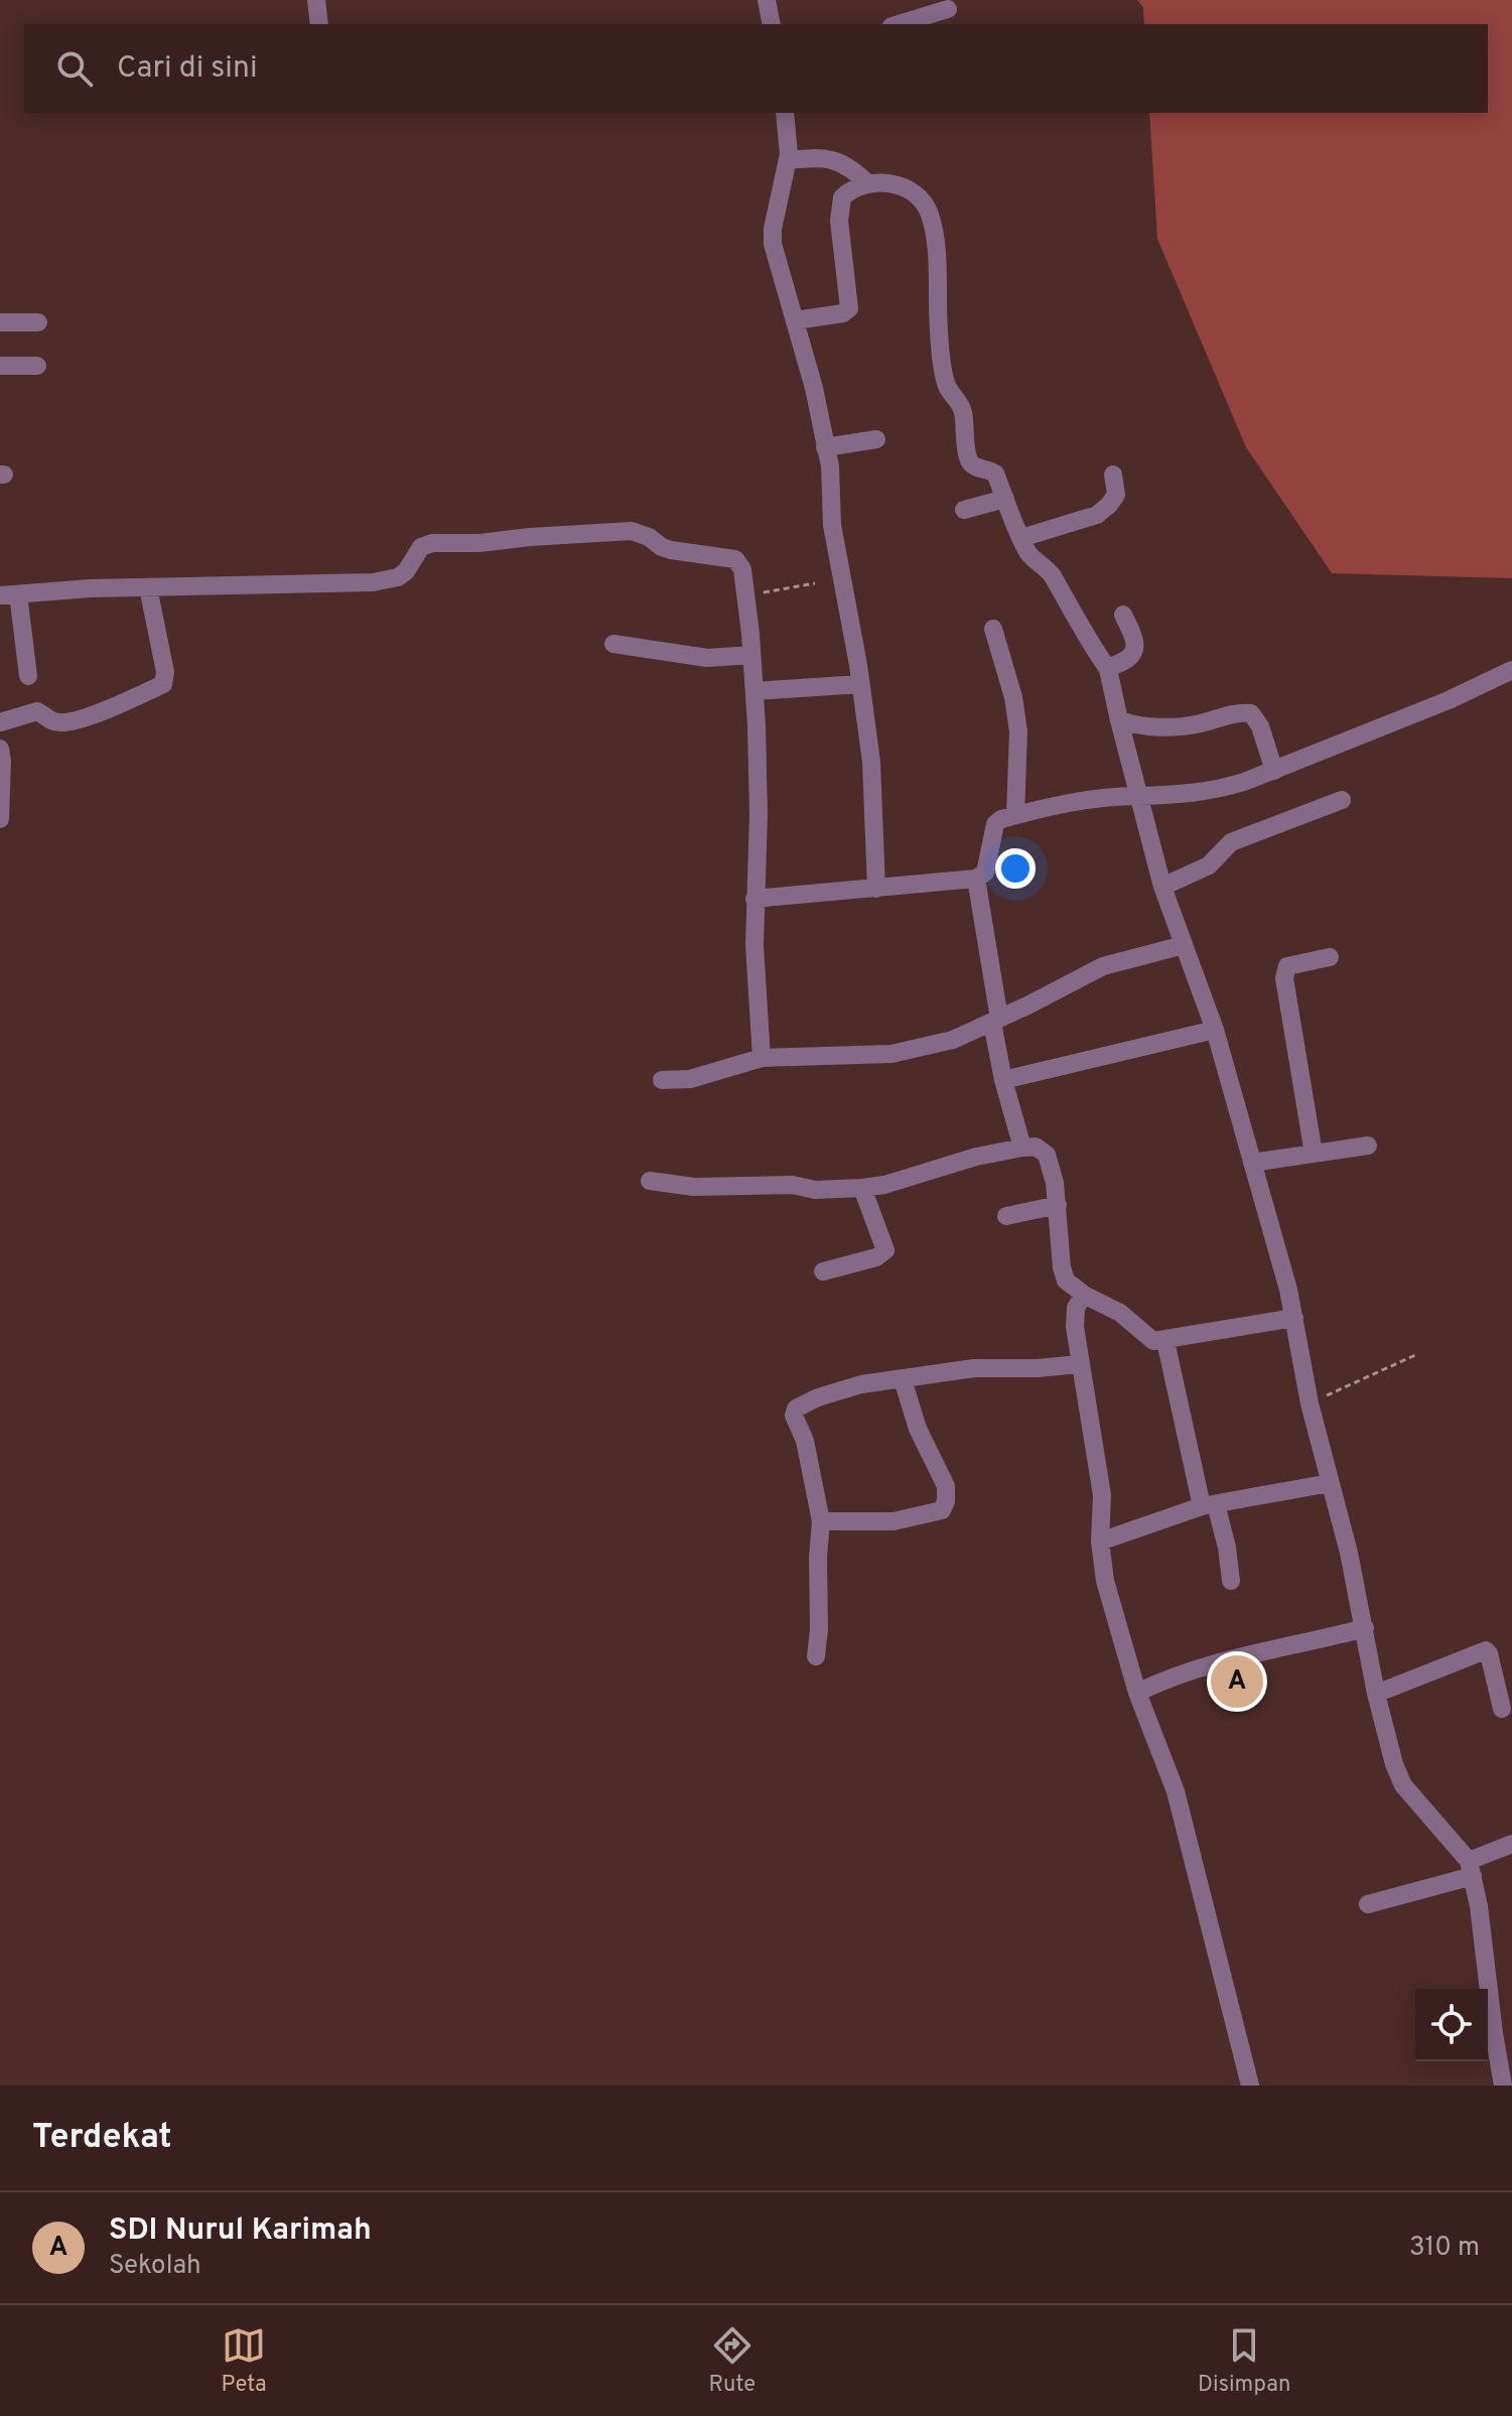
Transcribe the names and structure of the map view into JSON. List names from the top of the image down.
{
  "page": {
    "search": "Cari di sini",
    "pins": "A",
    "heading": "Terdekat",
    "list": [
      {
        "mark": "A",
        "name": "SDI Nurul Karimah",
        "note": "Sekolah",
        "value": "310 m"
      }
    ],
    "nav": ["Peta", "Rute", "Disimpan"]
  }
}
